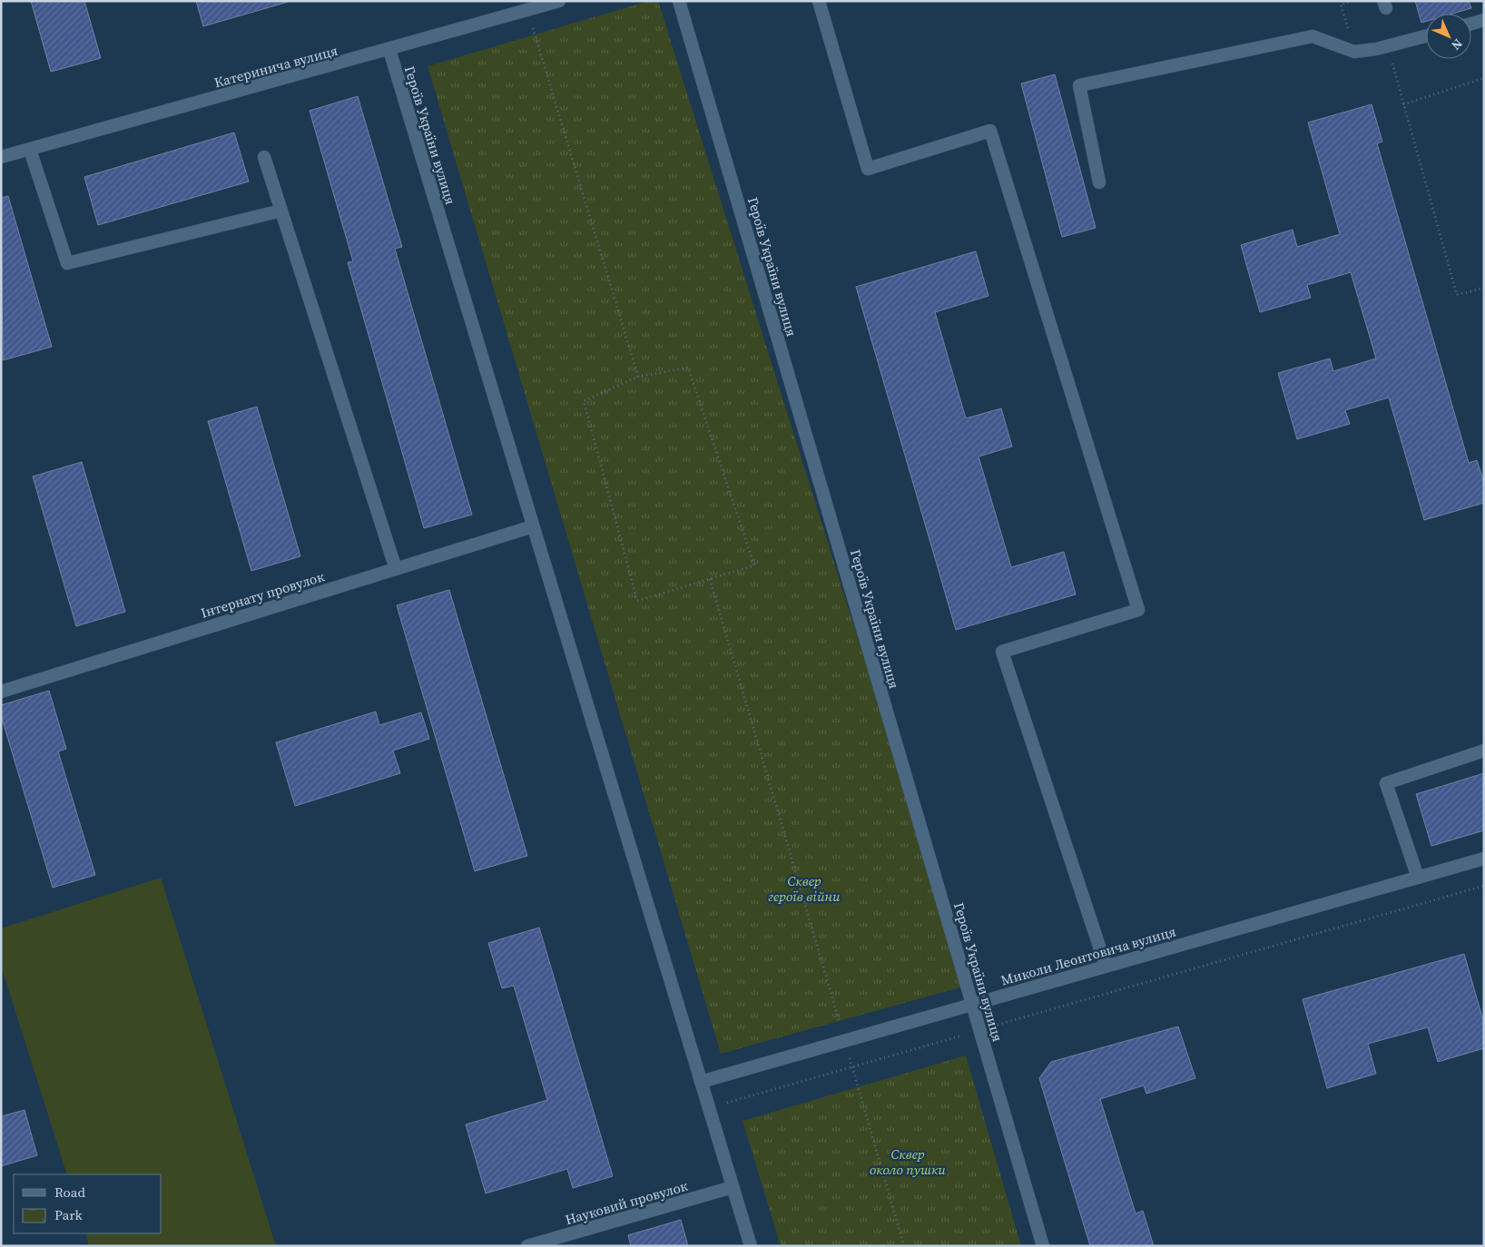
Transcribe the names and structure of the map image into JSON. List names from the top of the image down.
{
  "streets": {
    "street": [
      "Катеринича вулиця",
      "Героїв України вулиця",
      "Інтернату провулок",
      "Миколи Леонтовича вулиця",
      "Науковий провулок"
    ]
  },
  "crossings": [
    ["Катеринича вулиця", "Героїв України вулиця"],
    ["Героїв України вулиця", "Інтернату провулок"],
    ["Героїв України вулиця", "Миколи Леонтовича вулиця"],
    ["Героїв України вулиця", "Науковий провулок"]
  ],
  "parks": ["Сквер героїв війни", "Сквер около пушки"],
  "legend": ["Road", "Park"],
  "north": "bottom right"
}
